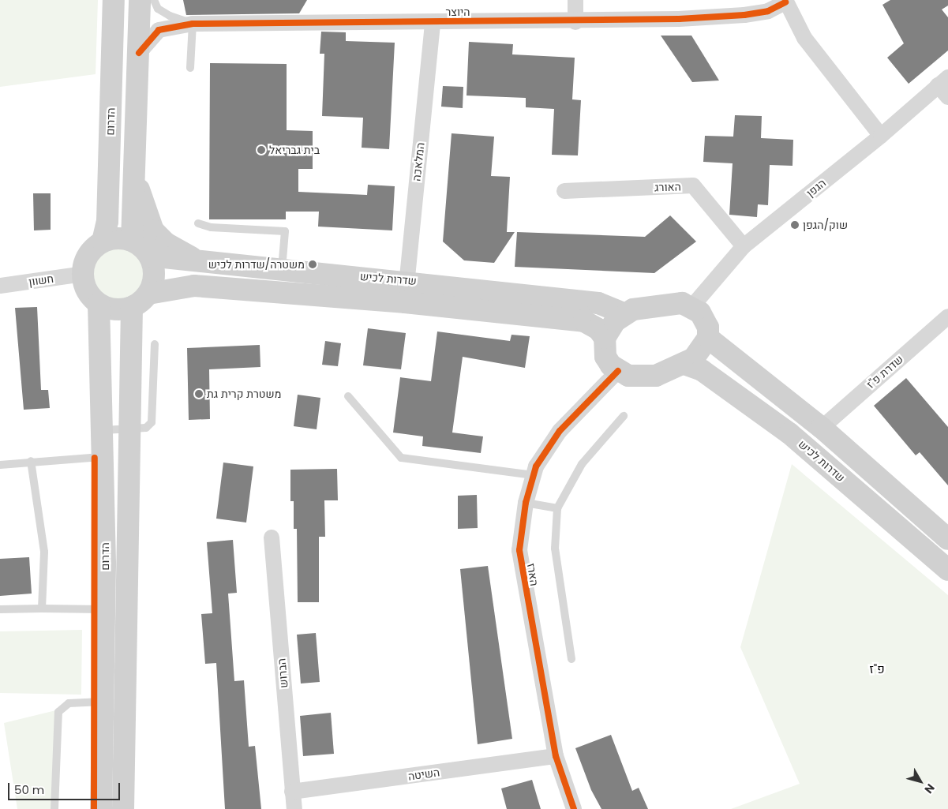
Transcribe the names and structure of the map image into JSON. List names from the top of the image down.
{
  "streets": {
    "main road": ["הדרום", "שדרות לכיש"],
    "street": [
      "היוצר",
      "המלאכה",
      "האורג",
      "הגפן",
      "חשוון",
      "שדרת פ\"ז",
      "הארז",
      "הברוש",
      "השיטה"
    ]
  },
  "crossings": [
    ["היוצר", "המלאכה"],
    ["הדרום", "שדרות לכיש"],
    ["הדרום", "חשוון"],
    ["המלאכה", "שדרות לכיש"],
    ["האורג", "הגפן"],
    ["הגפן", "שדרות לכיש"],
    ["הגפן", "הארז"],
    ["שדרות לכיש", "חשוון"],
    ["שדרות לכיש", "הארז"],
    ["הארז", "השיטה"],
    ["הברוש", "השיטה"]
  ],
  "districts": ["פ\"ז"],
  "places": [
    "בית גבריאל",
    "שוק/הגפן",
    "משטרה/שדרות לכיש",
    "משטרת קרית גת"
  ],
  "scale_bar": "50 m",
  "north": "bottom right"
}
